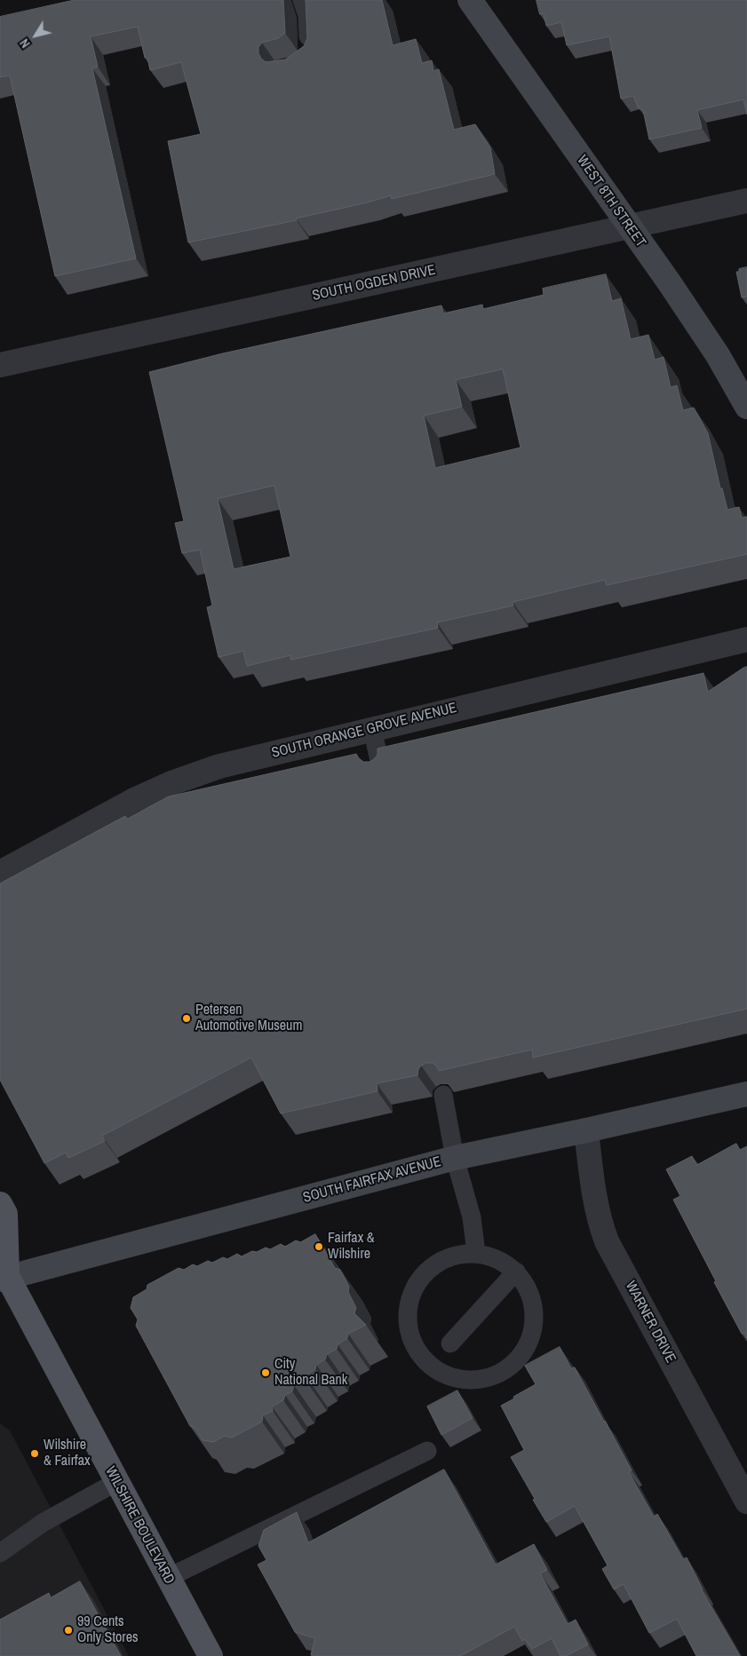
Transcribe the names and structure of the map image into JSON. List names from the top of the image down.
{
  "streets": {
    "main road": ["WEST 8TH STREET", "SOUTH FAIRFAX AVENUE", "WILSHIRE BOULEVARD"],
    "street": ["SOUTH OGDEN DRIVE", "SOUTH ORANGE GROVE AVENUE", "WARNER DRIVE"]
  },
  "crossings": [
    ["WEST 8TH STREET", "SOUTH OGDEN DRIVE"],
    ["SOUTH FAIRFAX AVENUE", "WARNER DRIVE"],
    ["SOUTH FAIRFAX AVENUE", "WILSHIRE BOULEVARD"]
  ],
  "places": [
    "Petersen Automotive Museum",
    "Fairfax & Wilshire",
    "City National Bank",
    "Wilshire & Fairfax",
    "99 Cents Only Stores"
  ],
  "north": "bottom left"
}
